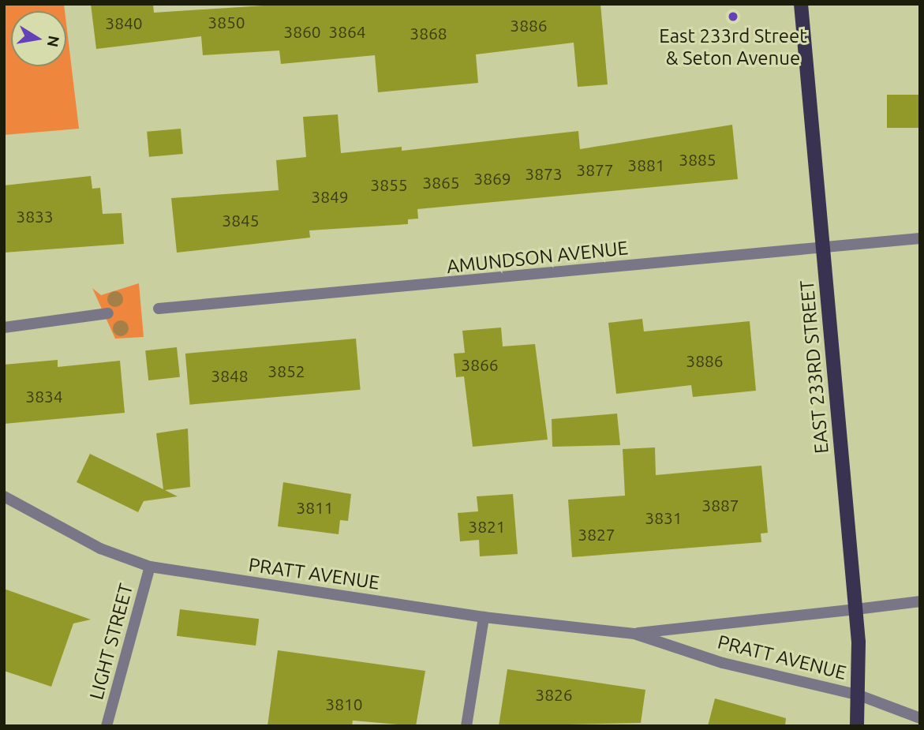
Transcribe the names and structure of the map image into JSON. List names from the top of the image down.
{
  "streets": {
    "main road": ["EAST 233RD STREET"],
    "street": ["AMUNDSON AVENUE", "PRATT AVENUE", "LIGHT STREET"]
  },
  "crossings": [
    ["AMUNDSON AVENUE", "EAST 233RD STREET"],
    ["EAST 233RD STREET", "PRATT AVENUE"],
    ["PRATT AVENUE", "LIGHT STREET"]
  ],
  "places": ["East 233rd Street & Seton Avenue"],
  "house_numbers": [
    "3850",
    "3840",
    "3886",
    "3860",
    "3864",
    "3868",
    "3885",
    "3881",
    "3877",
    "3873",
    "3869",
    "3865",
    "3855",
    "3849",
    "3833",
    "3845",
    "3886",
    "3866",
    "3852",
    "3848",
    "3834",
    "3887",
    "3811",
    "3831",
    "3821",
    "3827",
    "3826",
    "3810"
  ],
  "north": "right"
}
